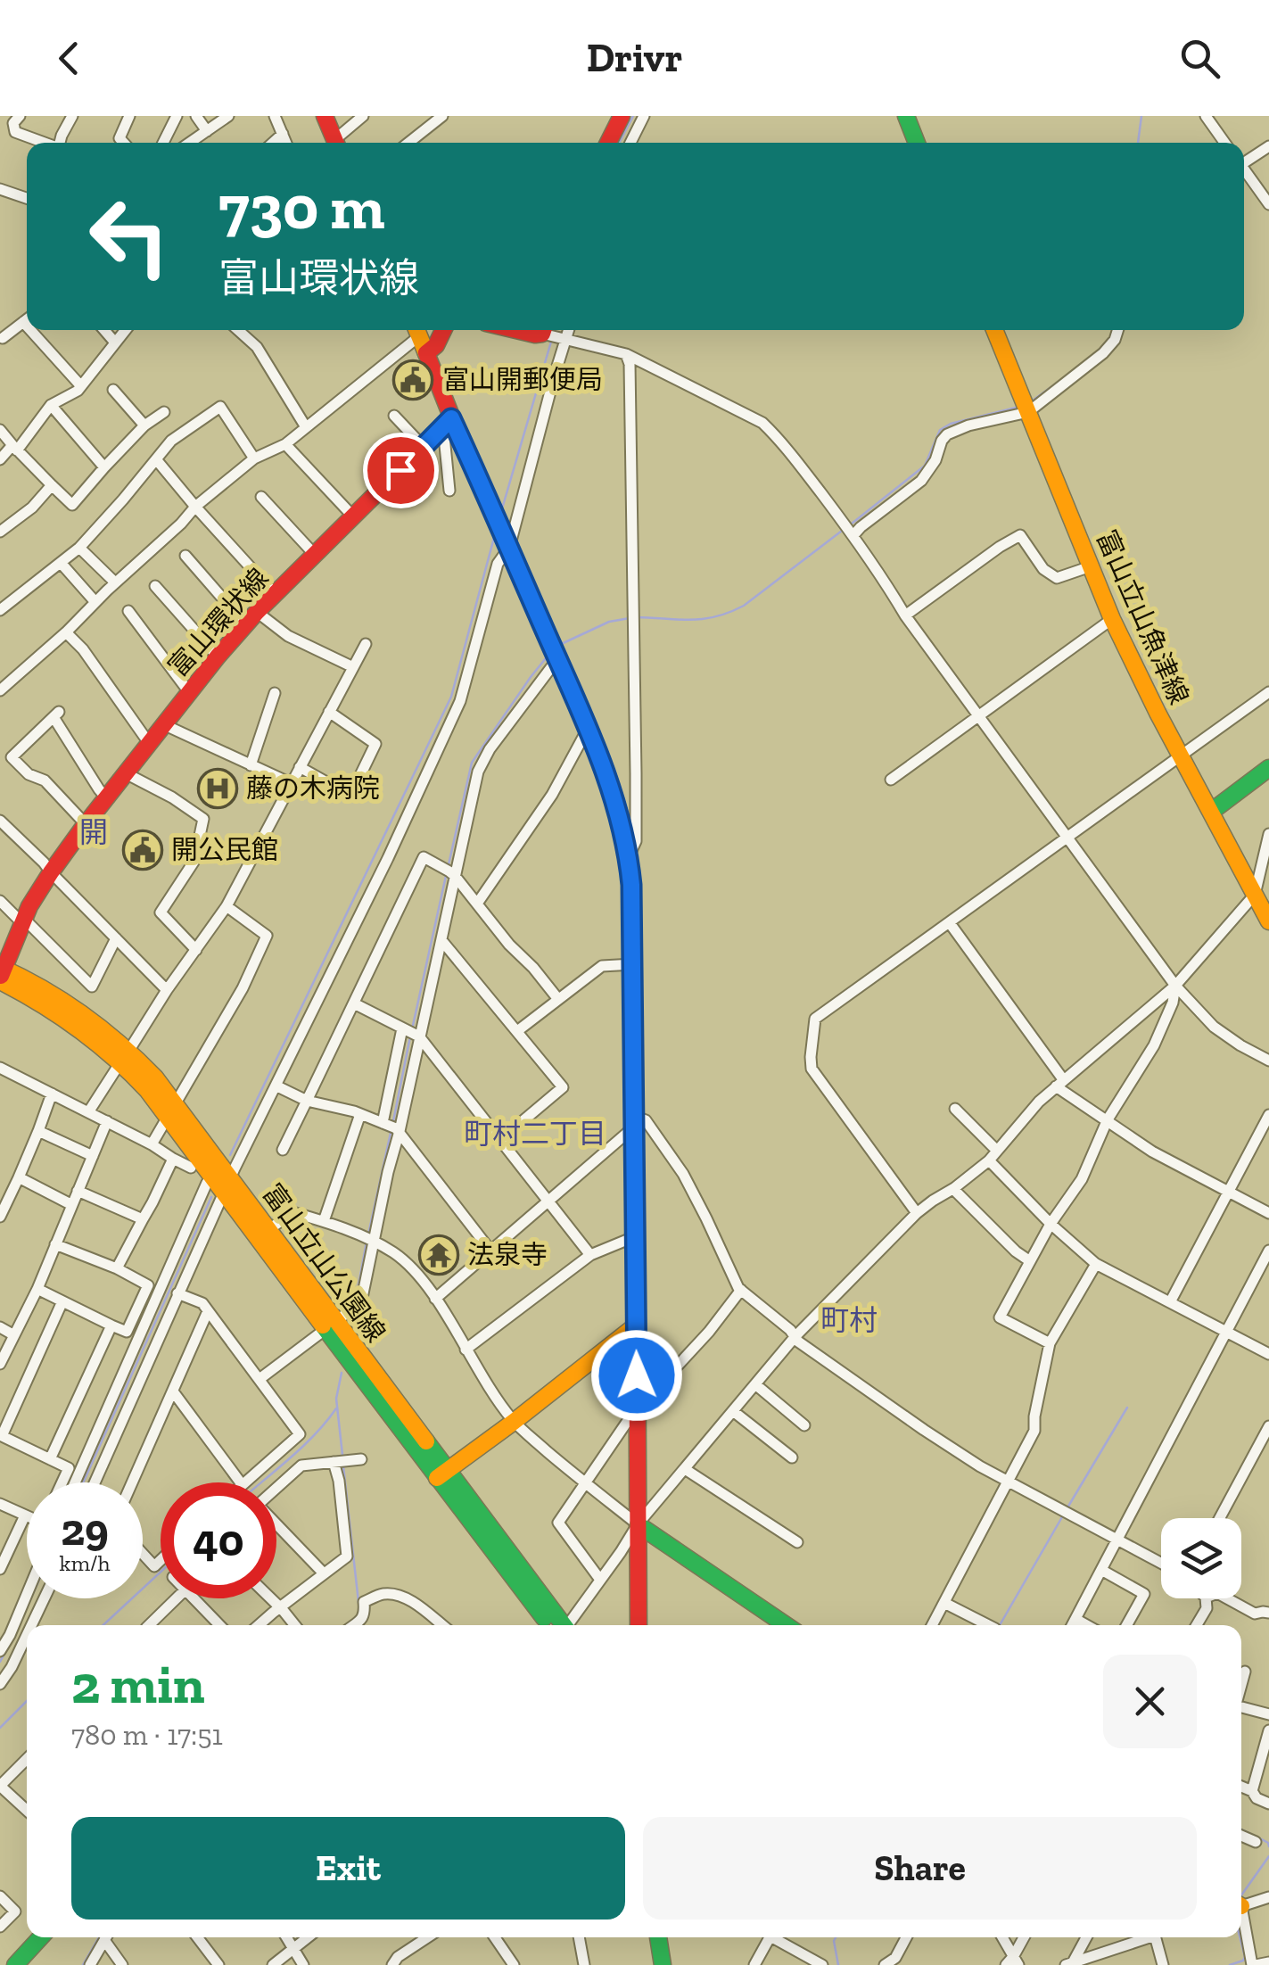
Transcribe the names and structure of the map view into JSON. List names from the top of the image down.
{
  "streets": {
    "main road": ["富山立山魚津線", "富山環状線", "富山立山公園線"]
  },
  "crossings": [
    ["富山環状線", "富山立山公園線"]
  ],
  "districts": ["開", "町村二丁目", "町村"],
  "places": {
    "public building": ["富山開郵便局", "開公民館"],
    "hospital": ["藤の木病院"],
    "temple": ["法泉寺"]
  },
  "page": {
    "header": "Drivr",
    "turn": ["730 m", "富山環状線"],
    "speed": "29 km/h",
    "limit": "40",
    "heading": ["2 min", "780 m · 17:51"],
    "buttons": ["Exit", "Share"]
  }
}
